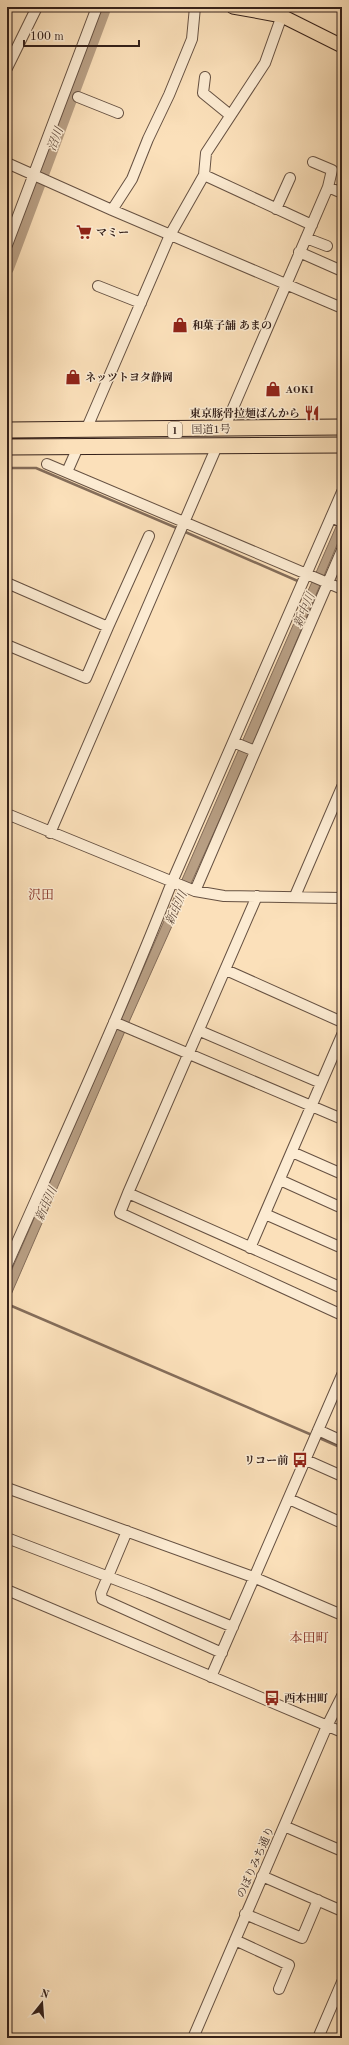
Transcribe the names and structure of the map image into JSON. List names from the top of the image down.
{
  "streets": {
    "highway": ["国道1号", "1"],
    "street": ["のぼりみち通り"]
  },
  "districts": ["沢田", "本田町"],
  "water": ["沼川", "新中川"],
  "places": {
    "supermarket": ["マミー"],
    "shop": ["和菓子舗 あまの", "ネッツトヨタ静岡", "AOKI"],
    "restaurant": ["東京豚骨拉麺ばんから"],
    "bus stop": ["リコー前", "西本田町"]
  },
  "scale_bar": "100 m",
  "north": "top"
}
